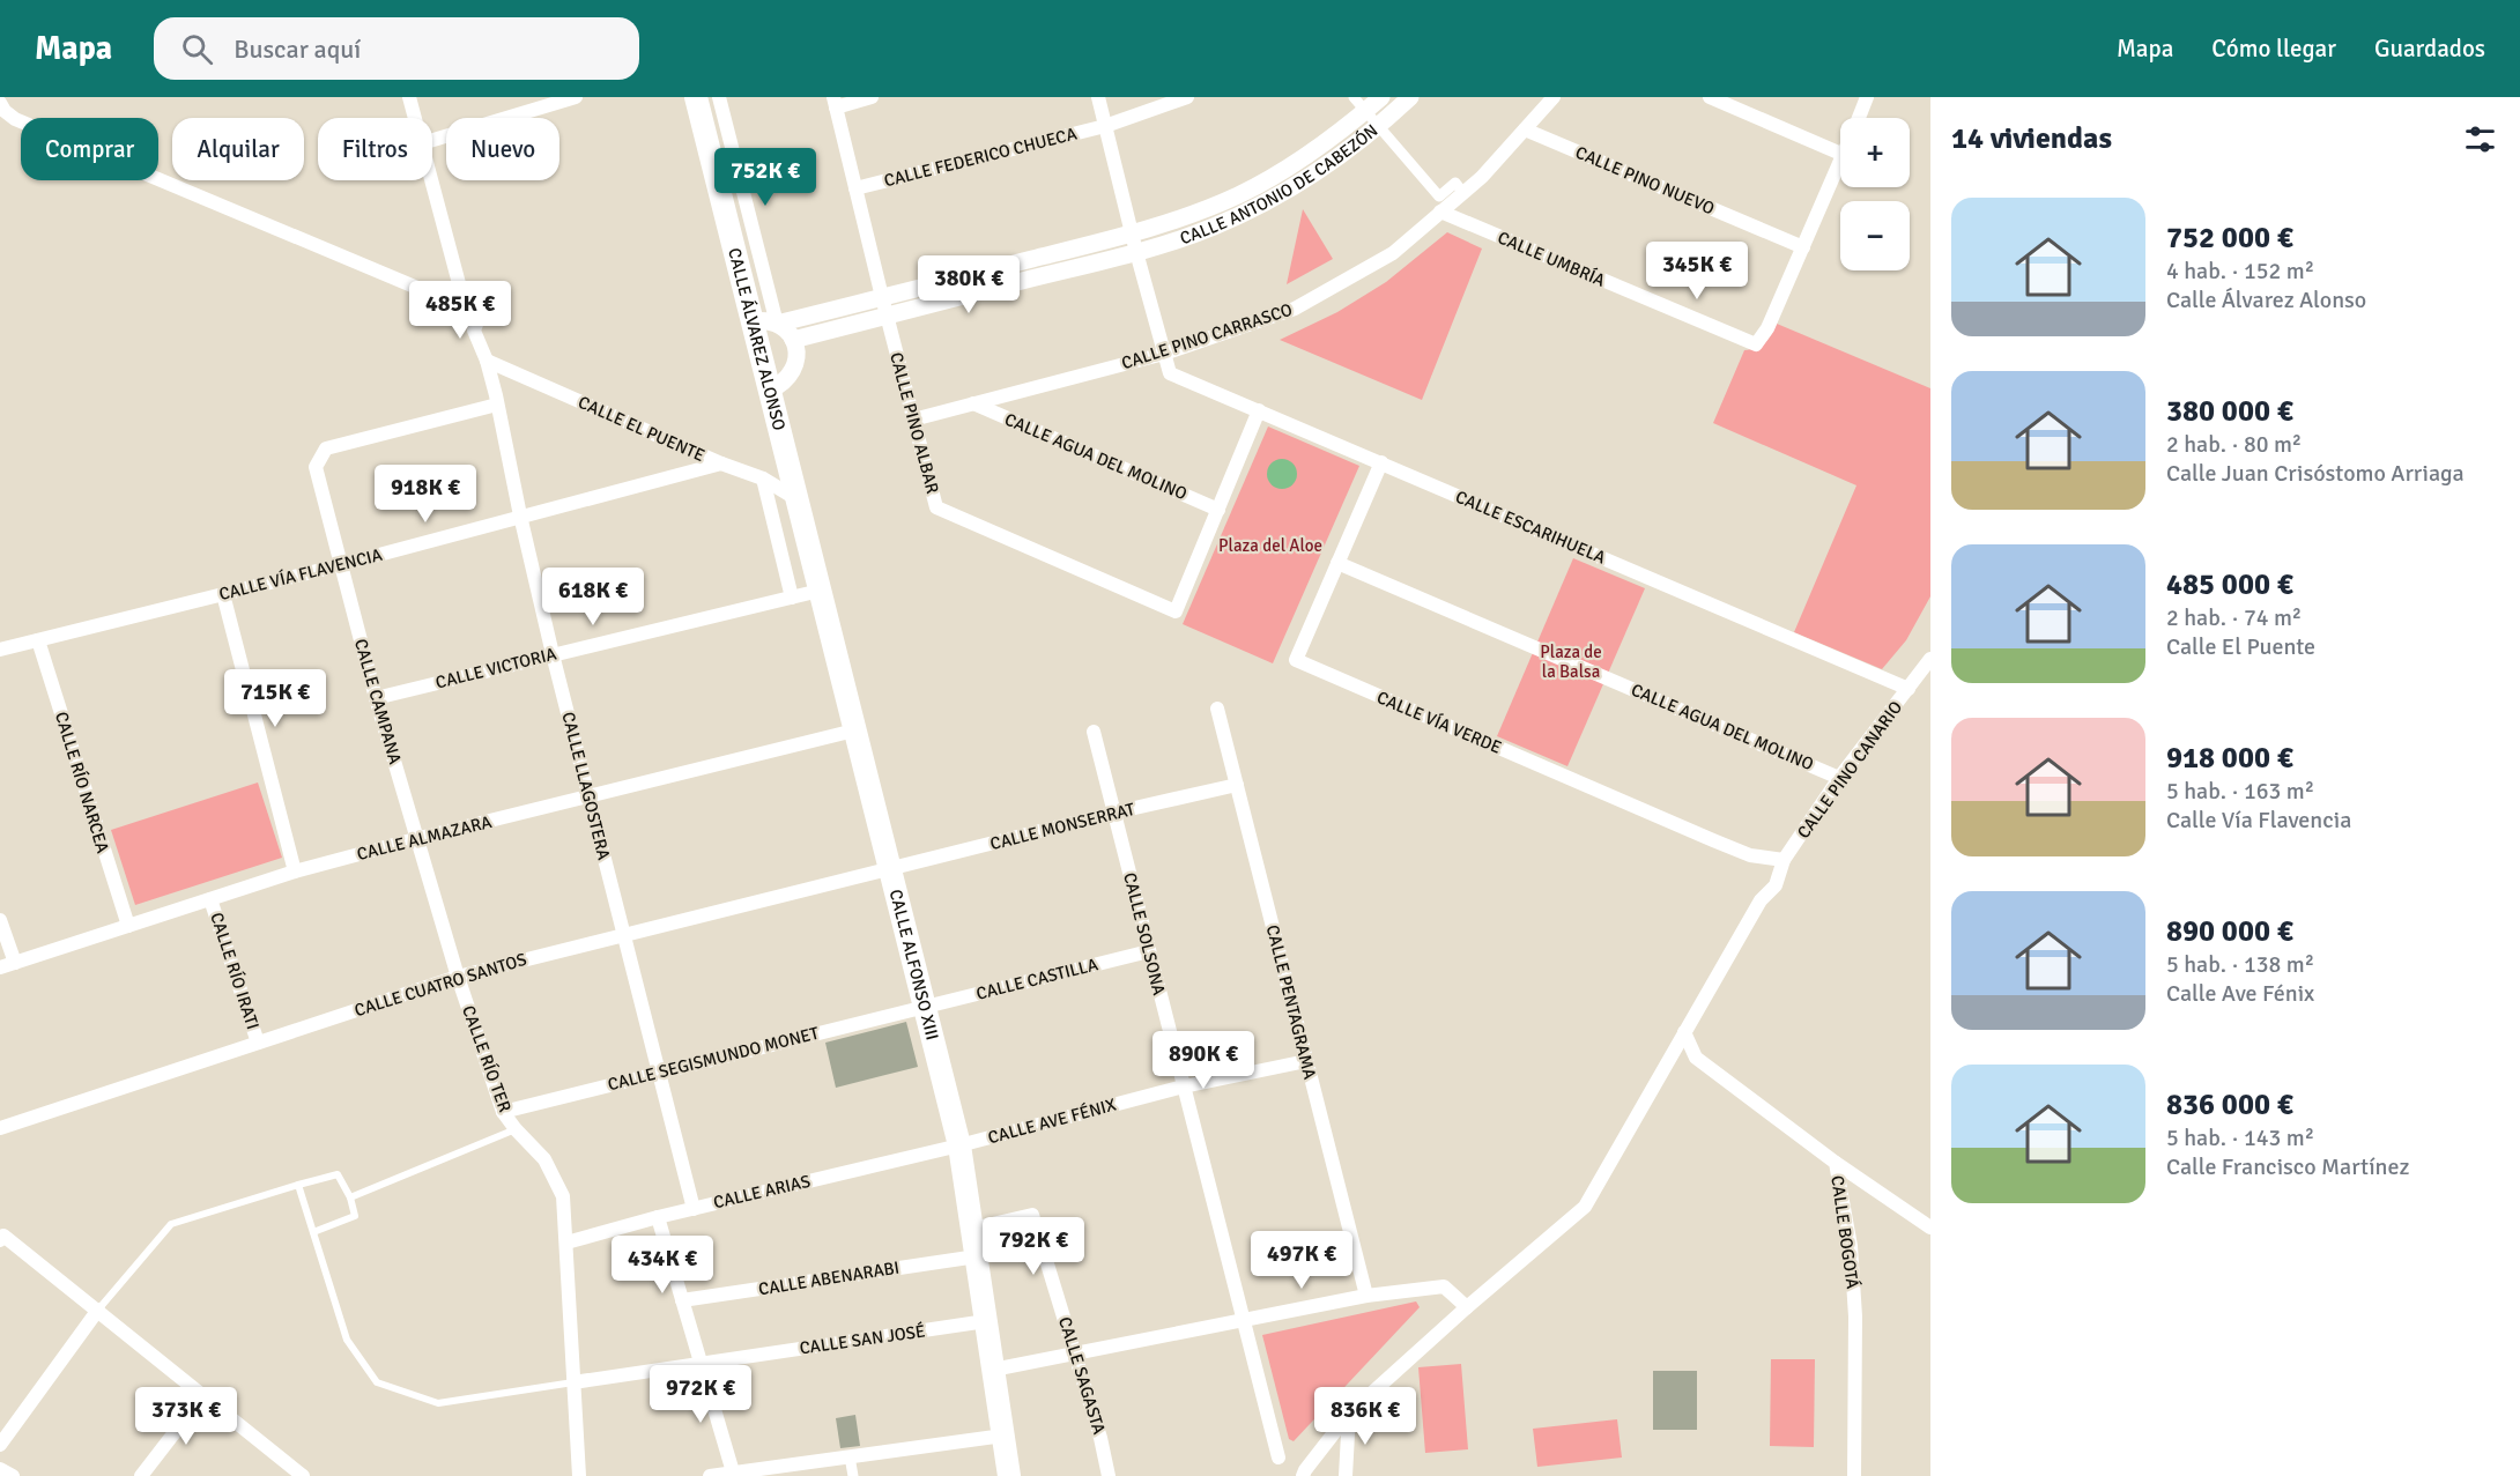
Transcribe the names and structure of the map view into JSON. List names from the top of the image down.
{
  "streets": {
    "main road": ["CALLE ÁLVAREZ ALONSO", "CALLE ALFONSO XIII"],
    "street": [
      "CALLE FEDERICO CHUECA",
      "CALLE PINO NUEVO",
      "CALLE ANTONIO DE CABEZÓN",
      "CALLE UMBRÍA",
      "CALLE PINO CARRASCO",
      "CALLE PINO ALBAR",
      "CALLE EL PUENTE",
      "CALLE AGUA DEL MOLINO",
      "CALLE ESCARIHUELA",
      "CALLE VÍA FLAVENCIA",
      "CALLE VICTORIA",
      "CALLE CAMPANA",
      "CALLE VÍA VERDE",
      "CALLE PINO CANARIO",
      "CALLE RÍO NARCEA",
      "CALLE LLAGOSTERA",
      "CALLE MONSERRAT",
      "CALLE ALMAZARA",
      "CALLE SOLSONA",
      "CALLE RÍO IRATI",
      "CALLE CASTILLA",
      "CALLE CUATRO SANTOS",
      "CALLE PENTAGRAMA",
      "CALLE RÍO TER",
      "CALLE SEGISMUNDO MONET",
      "CALLE AVE FÉNIX",
      "CALLE ARIAS",
      "CALLE BOGOTÁ",
      "CALLE ABENARABI",
      "CALLE SAN JOSÉ",
      "CALLE SAGASTA"
    ]
  },
  "crossings": [
    ["CALLE FEDERICO CHUECA", "CALLE PINO ALBAR"],
    ["CALLE PINO NUEVO", "CALLE UMBRÍA"],
    ["CALLE PINO NUEVO", "CALLE PINO CARRASCO"],
    ["CALLE ANTONIO DE CABEZÓN", "CALLE ÁLVAREZ ALONSO"],
    ["CALLE ANTONIO DE CABEZÓN", "CALLE PINO ALBAR"],
    ["CALLE UMBRÍA", "CALLE PINO CARRASCO"],
    ["CALLE PINO CARRASCO", "CALLE PINO ALBAR"],
    ["CALLE PINO CARRASCO", "CALLE AGUA DEL MOLINO"],
    ["CALLE PINO CARRASCO", "CALLE ESCARIHUELA"],
    ["CALLE ÁLVAREZ ALONSO", "CALLE ALFONSO XIII"],
    ["CALLE PINO ALBAR", "CALLE AGUA DEL MOLINO"],
    ["CALLE EL PUENTE", "CALLE VÍA FLAVENCIA"],
    ["CALLE EL PUENTE", "CALLE LLAGOSTERA"],
    ["CALLE EL PUENTE", "CALLE ALFONSO XIII"],
    ["CALLE AGUA DEL MOLINO", "CALLE VÍA VERDE"],
    ["CALLE AGUA DEL MOLINO", "CALLE PINO CANARIO"],
    ["CALLE ESCARIHUELA", "CALLE VÍA VERDE"],
    ["CALLE ESCARIHUELA", "CALLE PINO CANARIO"],
    ["CALLE VÍA FLAVENCIA", "CALLE CAMPANA"],
    ["CALLE VÍA FLAVENCIA", "CALLE RÍO NARCEA"],
    ["CALLE VÍA FLAVENCIA", "CALLE LLAGOSTERA"],
    ["CALLE VICTORIA", "CALLE CAMPANA"],
    ["CALLE VICTORIA", "CALLE LLAGOSTERA"],
    ["CALLE VICTORIA", "CALLE ALFONSO XIII"],
    ["CALLE CAMPANA", "CALLE LLAGOSTERA"],
    ["CALLE CAMPANA", "CALLE ALMAZARA"],
    ["CALLE CAMPANA", "CALLE RÍO TER"],
    ["CALLE VÍA VERDE", "CALLE PINO CANARIO"],
    ["CALLE RÍO NARCEA", "CALLE ALMAZARA"],
    ["CALLE LLAGOSTERA", "CALLE ALMAZARA"],
    ["CALLE LLAGOSTERA", "CALLE CUATRO SANTOS"],
    ["CALLE LLAGOSTERA", "CALLE SEGISMUNDO MONET"],
    ["CALLE LLAGOSTERA", "CALLE ARIAS"],
    ["CALLE MONSERRAT", "CALLE SOLSONA"],
    ["CALLE MONSERRAT", "CALLE ALFONSO XIII"],
    ["CALLE MONSERRAT", "CALLE CUATRO SANTOS"],
    ["CALLE MONSERRAT", "CALLE PENTAGRAMA"],
    ["CALLE ALMAZARA", "CALLE ALFONSO XIII"],
    ["CALLE ALMAZARA", "CALLE RÍO IRATI"],
    ["CALLE ALMAZARA", "CALLE RÍO TER"],
    ["CALLE SOLSONA", "CALLE CASTILLA"],
    ["CALLE SOLSONA", "CALLE AVE FÉNIX"],
    ["CALLE ALFONSO XIII", "CALLE CASTILLA"],
    ["CALLE ALFONSO XIII", "CALLE CUATRO SANTOS"],
    ["CALLE ALFONSO XIII", "CALLE SEGISMUNDO MONET"],
    ["CALLE ALFONSO XIII", "CALLE AVE FÉNIX"],
    ["CALLE ALFONSO XIII", "CALLE ARIAS"],
    ["CALLE ALFONSO XIII", "CALLE ABENARABI"],
    ["CALLE ALFONSO XIII", "CALLE SAN JOSÉ"],
    ["CALLE ALFONSO XIII", "CALLE SAGASTA"],
    ["CALLE RÍO IRATI", "CALLE CUATRO SANTOS"],
    ["CALLE CASTILLA", "CALLE SEGISMUNDO MONET"],
    ["CALLE CUATRO SANTOS", "CALLE RÍO TER"],
    ["CALLE PENTAGRAMA", "CALLE AVE FÉNIX"],
    ["CALLE RÍO TER", "CALLE SEGISMUNDO MONET"],
    ["CALLE RÍO TER", "CALLE ARIAS"],
    ["CALLE RÍO TER", "CALLE SAN JOSÉ"],
    ["CALLE AVE FÉNIX", "CALLE ARIAS"]
  ],
  "parks": ["Plaza del Aloe", "Plaza de la Balsa"],
  "page": {
    "header": "Mapa",
    "search": "Buscar aquí",
    "nav": ["Mapa", "Cómo llegar", "Guardados"],
    "heading": "14 viviendas",
    "map_buttons": ["+", "−"],
    "chip": [
      "Comprar",
      "Alquilar",
      "Filtros",
      "Nuevo"
    ],
    "price": [
      "752K €",
      "345K €",
      "380K €",
      "485K €",
      "918K €",
      "618K €",
      "715K €",
      "890K €",
      "792K €",
      "497K €",
      "434K €",
      "972K €",
      "373K €",
      "836K €"
    ],
    "list": [
      {
        "name": "752 000 €",
        "note": "4 hab. · 152 m² · Calle Álvarez Alonso"
      },
      {
        "name": "380 000 €",
        "note": "2 hab. · 80 m² · Calle Juan Crisóstomo Arriaga"
      },
      {
        "name": "485 000 €",
        "note": "2 hab. · 74 m² · Calle El Puente"
      },
      {
        "name": "918 000 €",
        "note": "5 hab. · 163 m² · Calle Vía Flavencia"
      },
      {
        "name": "890 000 €",
        "note": "5 hab. · 138 m² · Calle Ave Fénix"
      },
      {
        "name": "836 000 €",
        "note": "5 hab. · 143 m² · Calle Francisco Martínez"
      }
    ]
  }
}
